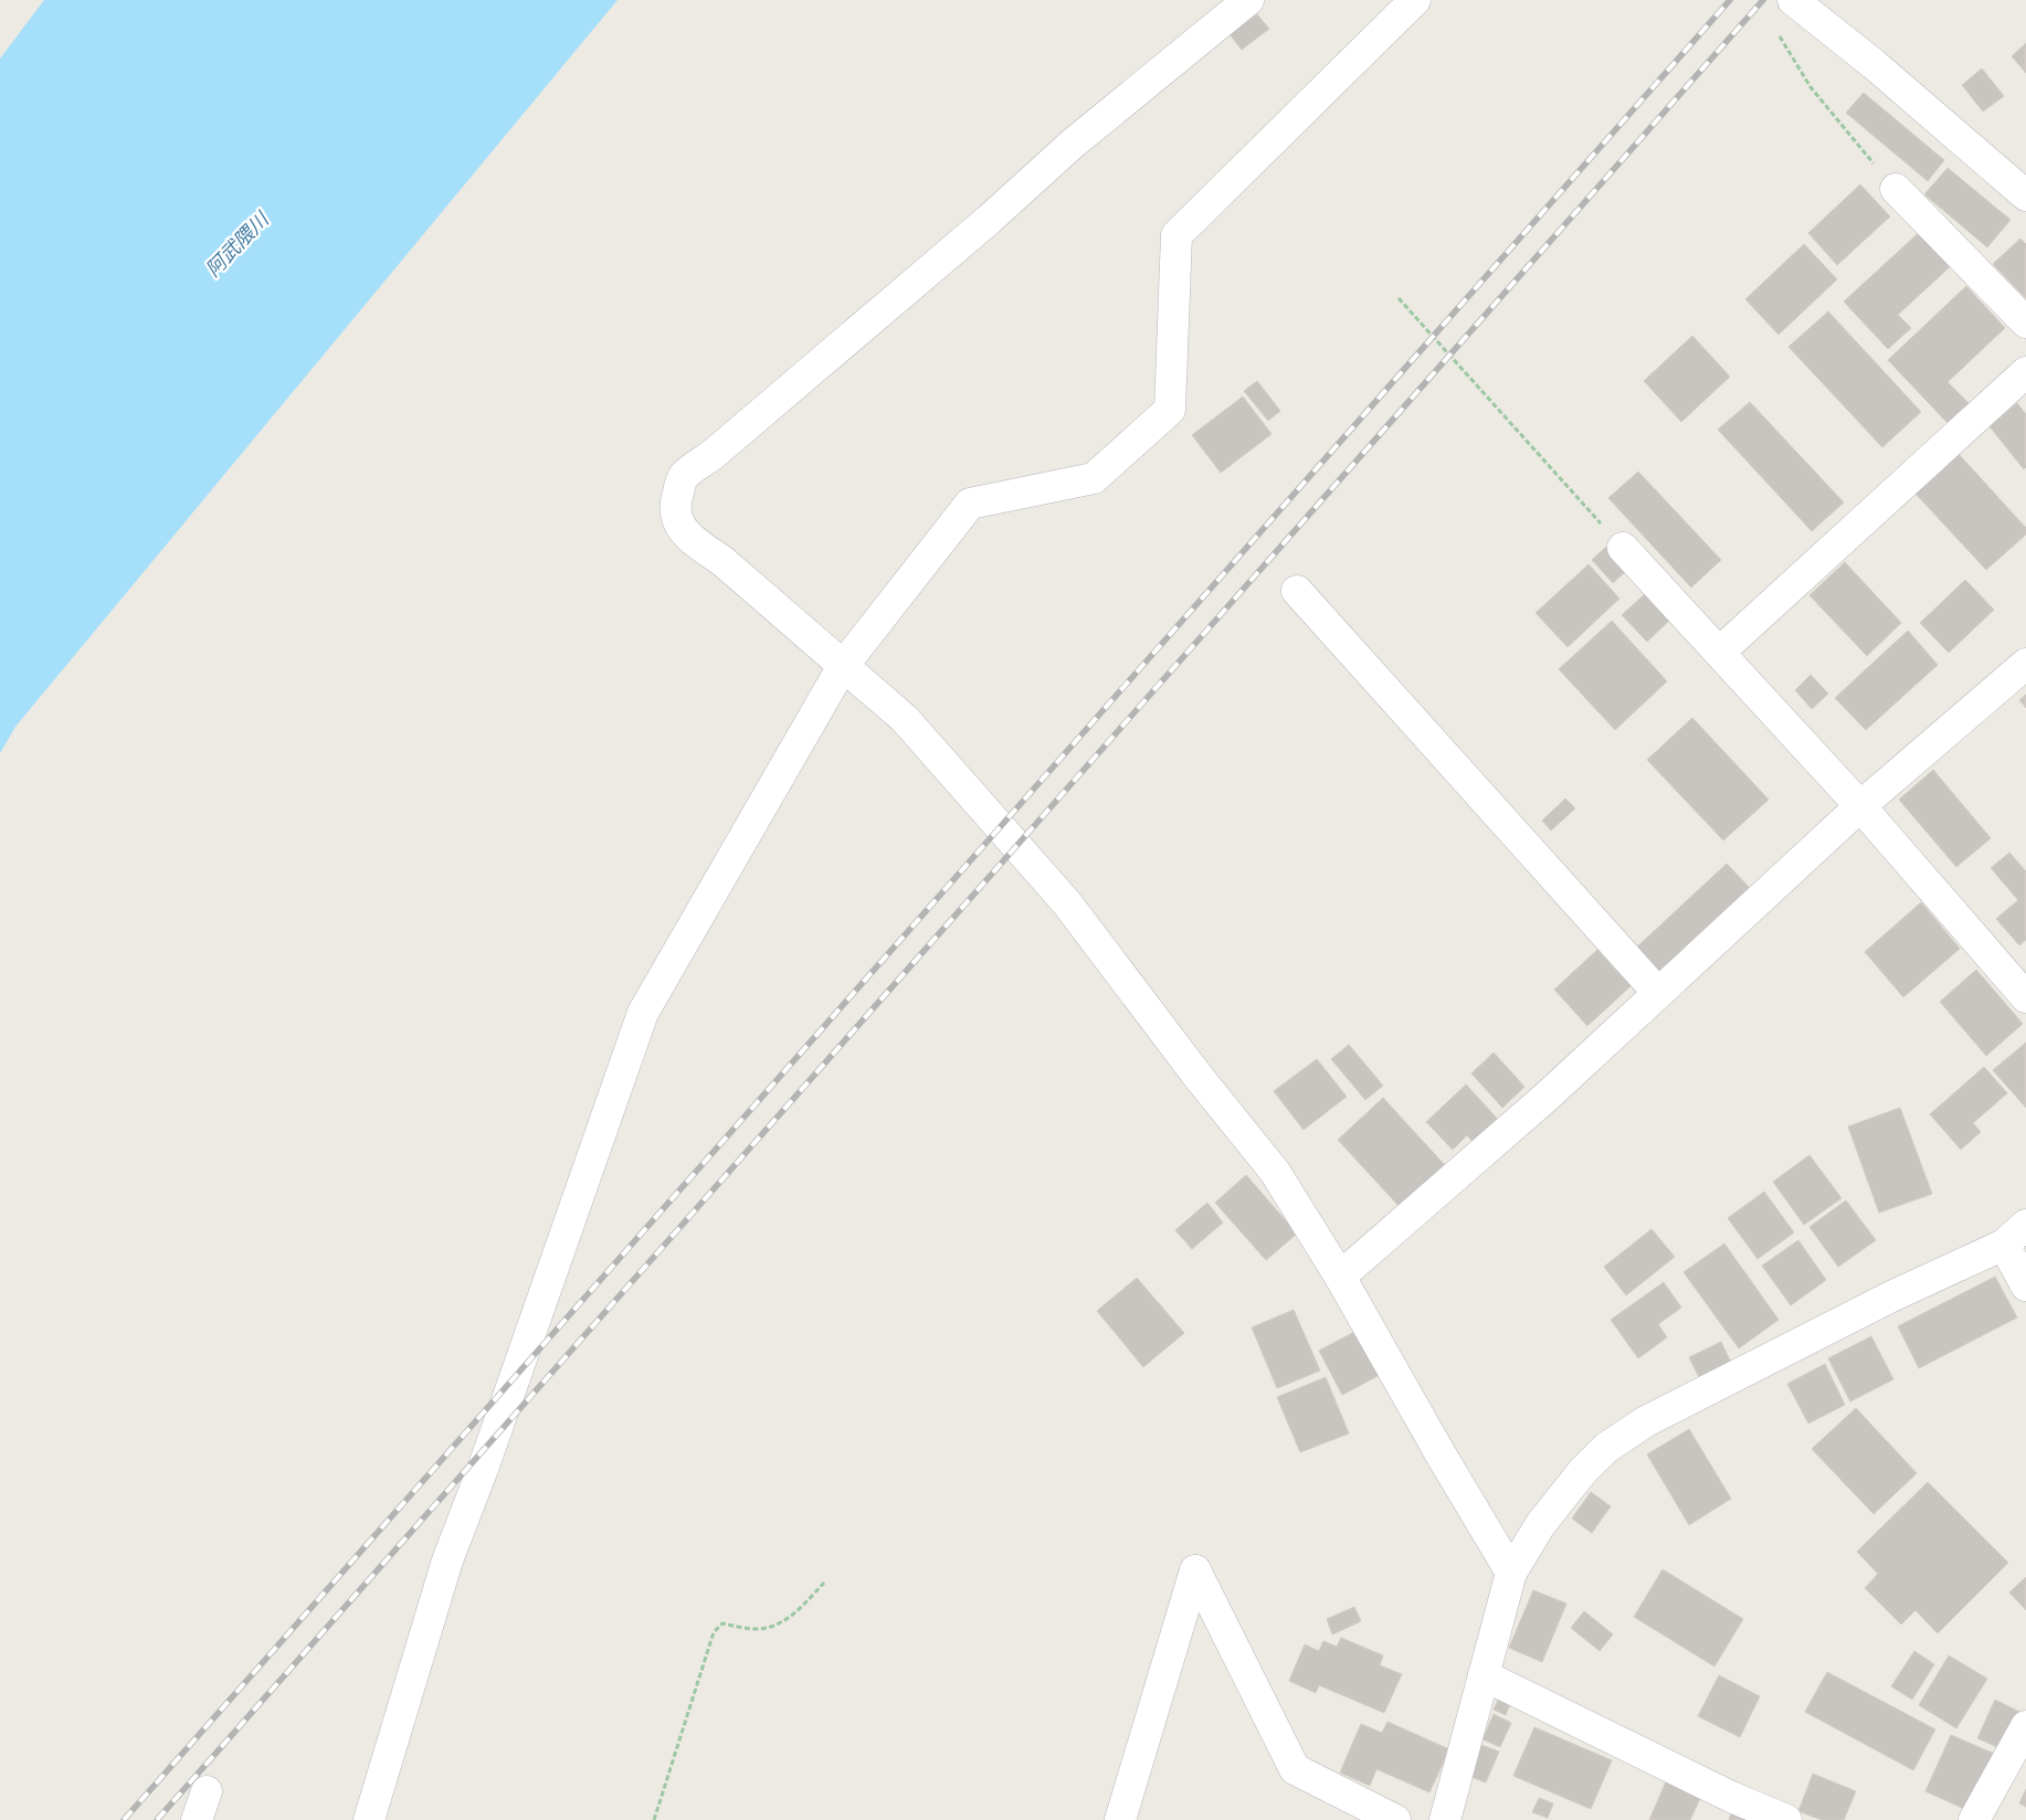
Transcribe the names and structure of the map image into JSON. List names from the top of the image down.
{
  "water": ["阿武隈川"]
}
